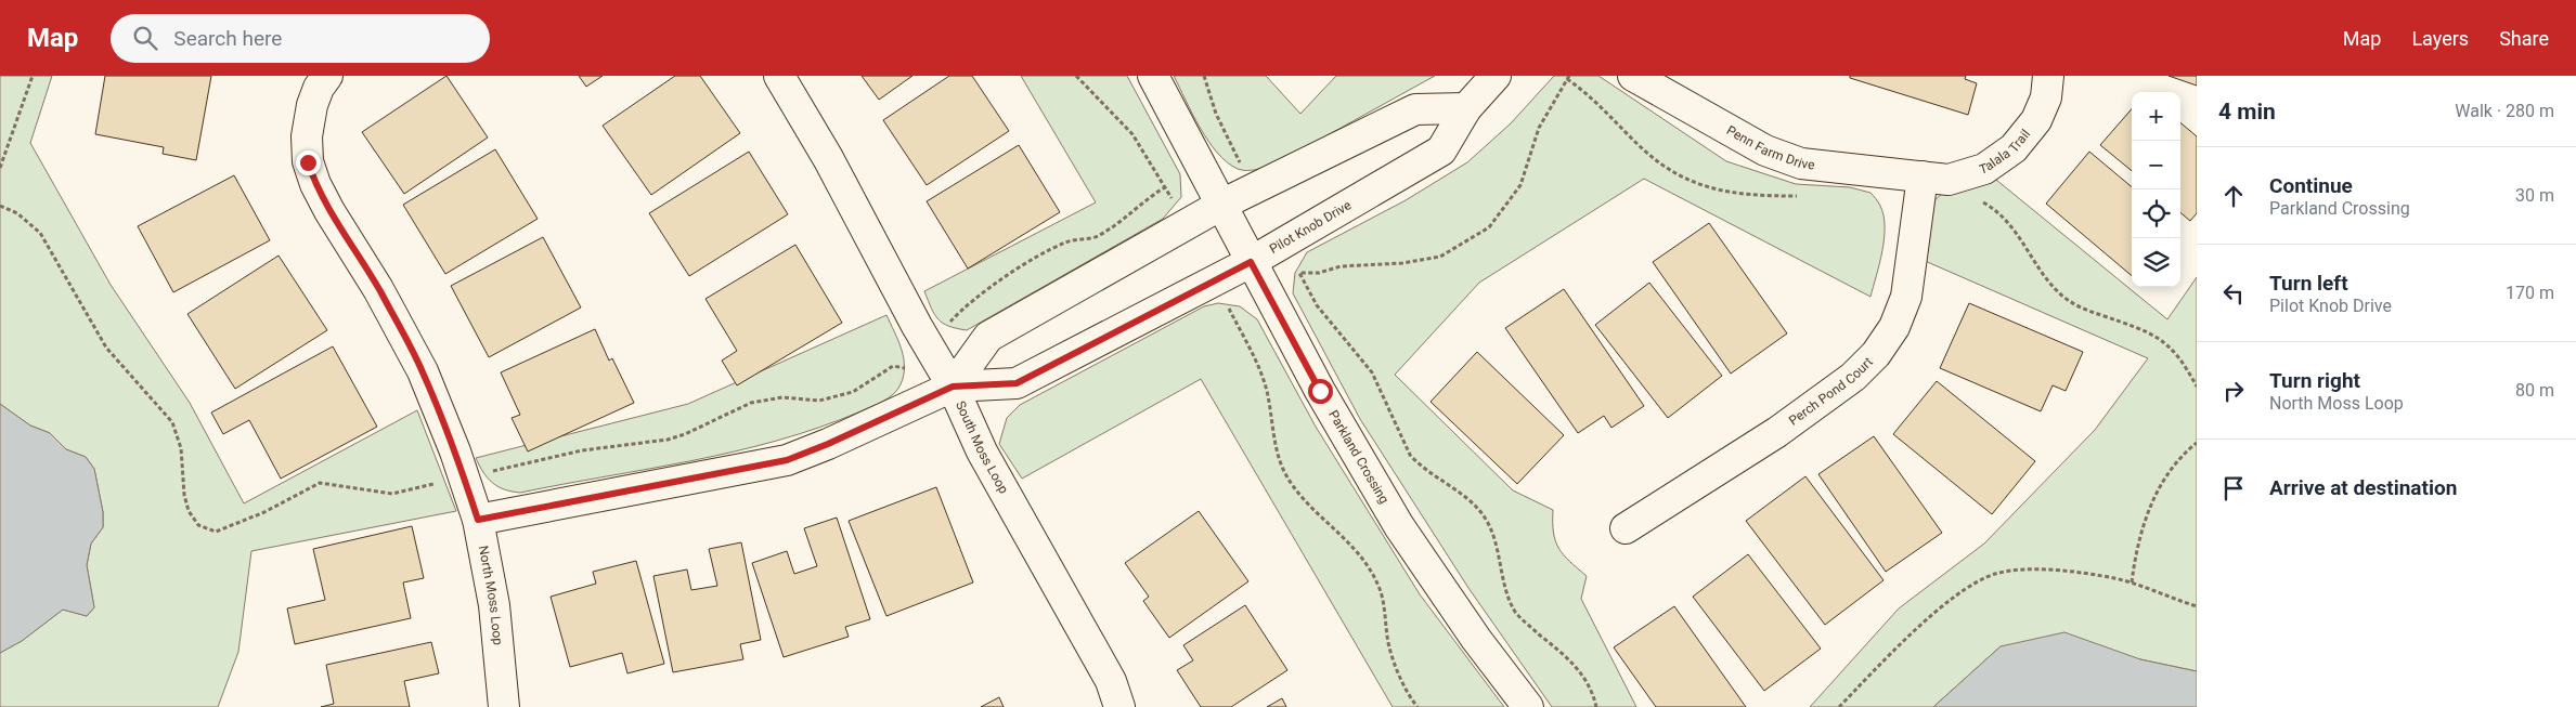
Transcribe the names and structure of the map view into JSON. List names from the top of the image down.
{
  "streets": {
    "street": [
      "Penn Farm Drive",
      "Talala Trail",
      "Pilot Knob Drive",
      "Perch Pond Court",
      "South Moss Loop",
      "Parkland Crossing",
      "North Moss Loop"
    ]
  },
  "crossings": [
    ["Penn Farm Drive", "Talala Trail"],
    ["Penn Farm Drive", "Perch Pond Court"],
    ["Talala Trail", "Perch Pond Court"],
    ["Pilot Knob Drive", "South Moss Loop"],
    ["Pilot Knob Drive", "Parkland Crossing"],
    ["Pilot Knob Drive", "North Moss Loop"]
  ],
  "page": {
    "header": "Map",
    "search": "Search here",
    "nav": ["Map", "Layers", "Share"],
    "heading": ["4 min", "Walk · 280 m"],
    "map_buttons": ["+", "−"],
    "list": [
      ["Continue", "Parkland Crossing", "30 m"],
      ["Turn left", "Pilot Knob Drive", "170 m"],
      ["Turn right", "North Moss Loop", "80 m"],
      "Arrive at destination"
    ]
  }
}
